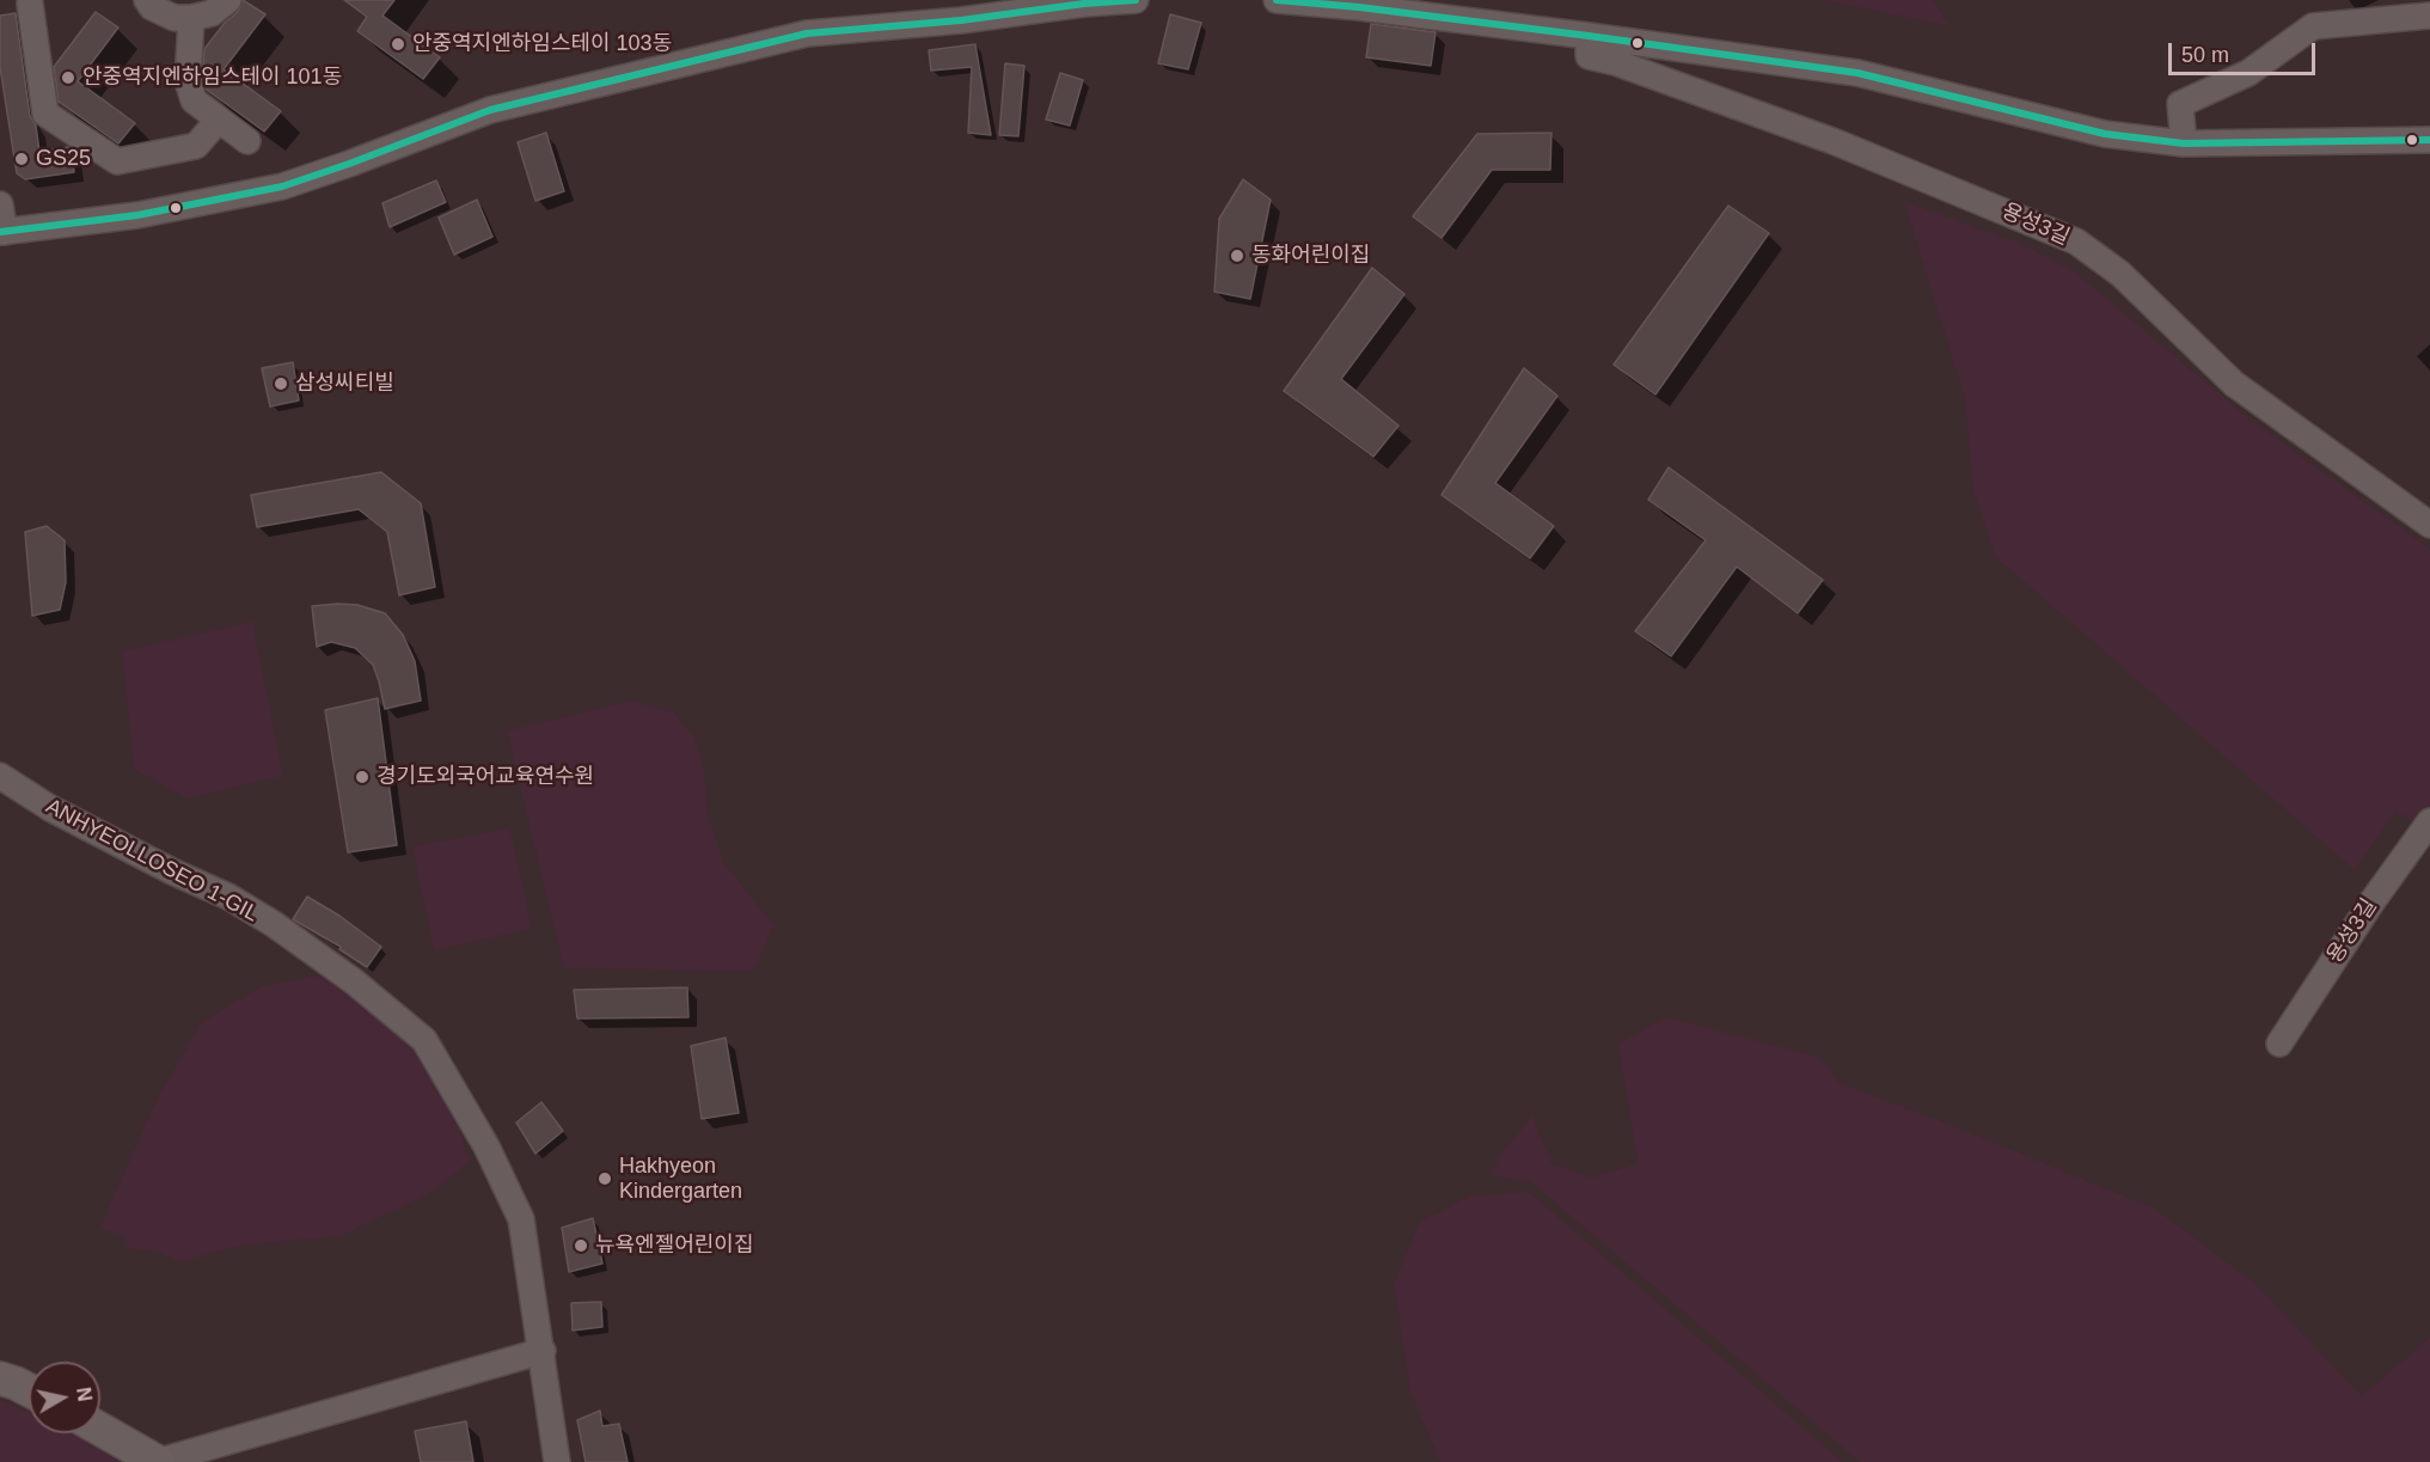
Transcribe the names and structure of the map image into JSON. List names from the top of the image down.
{
  "streets": {
    "street": ["용성3길", "ANHYEOLLOSEO 1-GIL"]
  },
  "places": [
    "안중역지엔하임스테이 103동",
    "안중역지엔하임스테이 101동",
    "GS25",
    "동화어린이집",
    "삼성씨티빌",
    "경기도외국어교육연수원",
    "Hakhyeon Kindergarten",
    "뉴욕엔젤어린이집"
  ],
  "scale_bar": "50 m",
  "north": "right"
}
